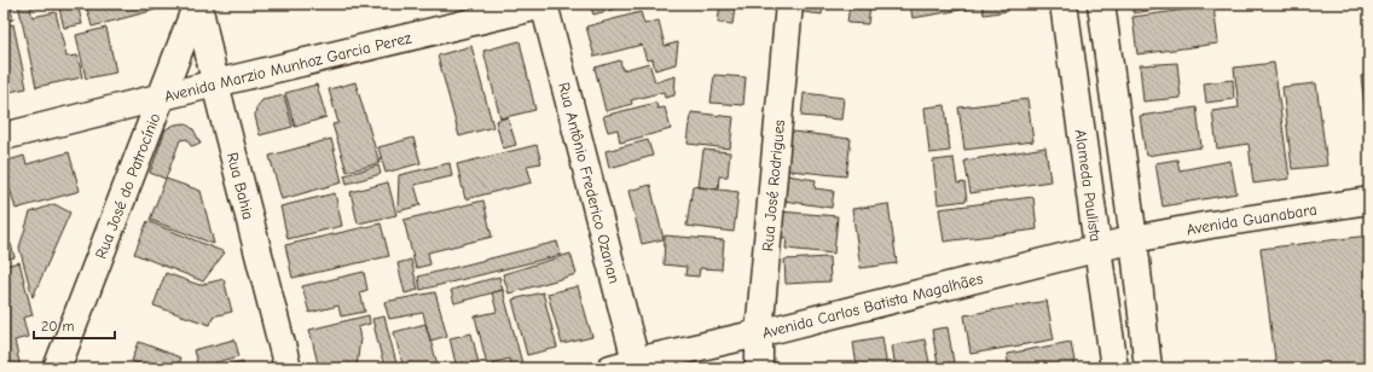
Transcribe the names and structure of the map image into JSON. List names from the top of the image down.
{
  "streets": {
    "street": [
      "Avenida Marzio Munhoz Garcia Perez",
      "Rua Antônio Frederico Ozanan",
      "Rua José do Patrocínio",
      "Rua Bahia",
      "Rua José Rodrigues",
      "Alameda Paulista",
      "Avenida Guanabara",
      "Avenida Carlos Batista Magalhães"
    ]
  },
  "crossings": [
    ["Avenida Marzio Munhoz Garcia Perez", "Rua Antônio Frederico Ozanan"],
    ["Avenida Marzio Munhoz Garcia Perez", "Rua José do Patrocínio"],
    ["Avenida Marzio Munhoz Garcia Perez", "Rua Bahia"],
    ["Rua Antônio Frederico Ozanan", "Avenida Carlos Batista Magalhães"],
    ["Rua José do Patrocínio", "Rua Bahia"],
    ["Rua José Rodrigues", "Avenida Carlos Batista Magalhães"],
    ["Alameda Paulista", "Avenida Carlos Batista Magalhães"],
    ["Avenida Guanabara", "Avenida Carlos Batista Magalhães"]
  ],
  "scale_bar": "20 m"
}
